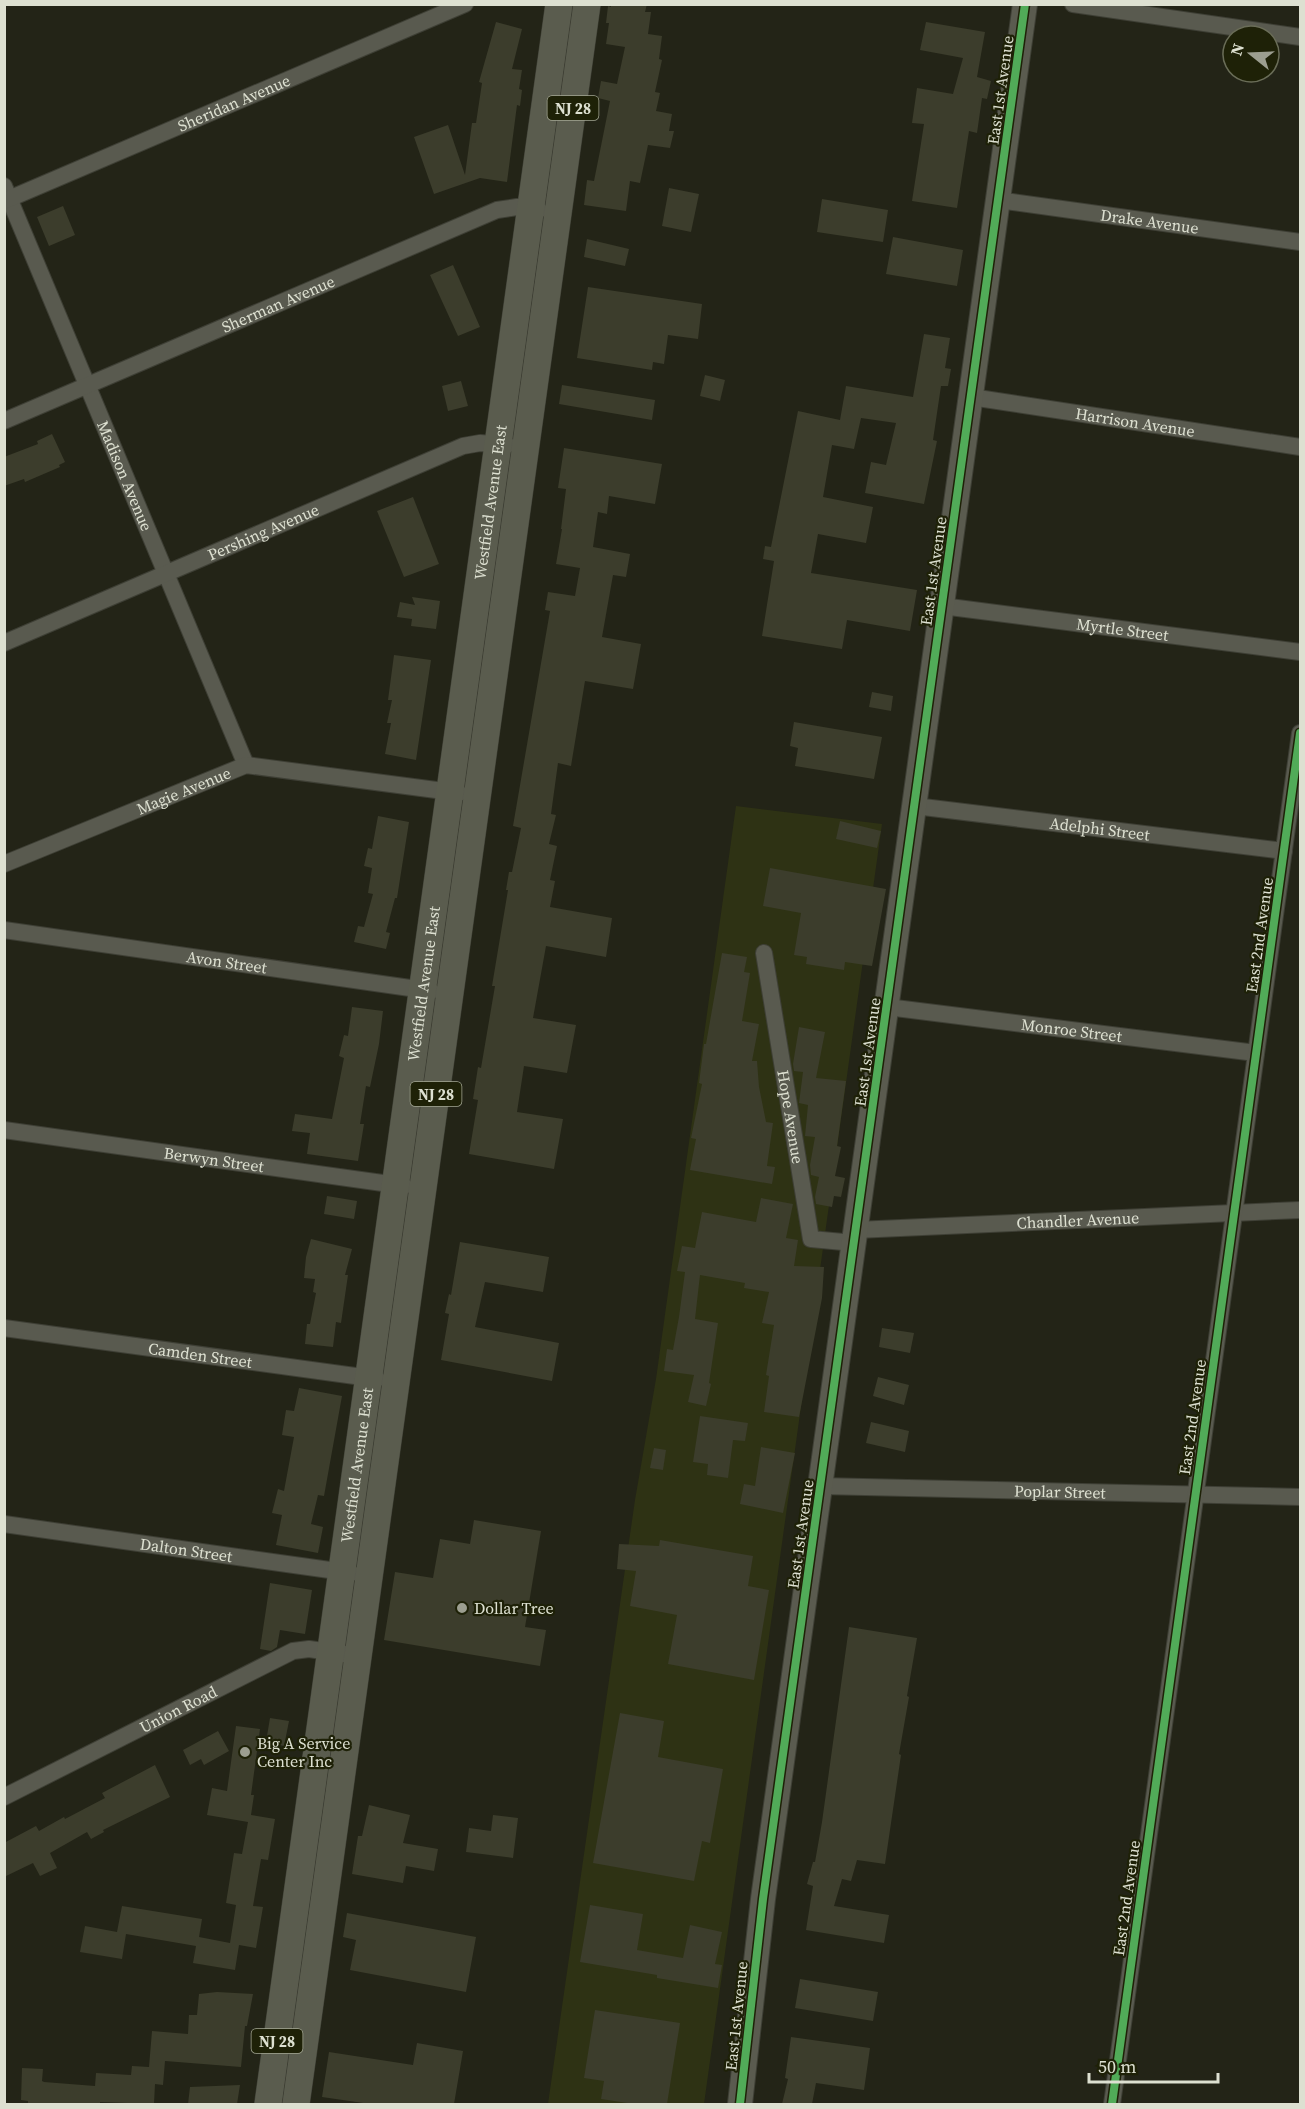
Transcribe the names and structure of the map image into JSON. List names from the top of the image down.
{
  "streets": {
    "main road": ["NJ 28", "Westfield Avenue East"],
    "street": [
      "East 1st Avenue",
      "Sheridan Avenue",
      "Drake Avenue",
      "Sherman Avenue",
      "Harrison Avenue",
      "Madison Avenue",
      "Pershing Avenue",
      "Myrtle Street",
      "Magie Avenue",
      "Adelphi Street",
      "East 2nd Avenue",
      "Avon Street",
      "Monroe Street",
      "Hope Avenue",
      "Berwyn Street",
      "Chandler Avenue",
      "Camden Street",
      "Poplar Street",
      "Dalton Street",
      "Union Road"
    ]
  },
  "crossings": [
    ["East 1st Avenue", "Drake Avenue"],
    ["East 1st Avenue", "Harrison Avenue"],
    ["East 1st Avenue", "Myrtle Street"],
    ["East 1st Avenue", "Adelphi Street"],
    ["East 1st Avenue", "Monroe Street"],
    ["East 1st Avenue", "Hope Avenue"],
    ["East 1st Avenue", "Chandler Avenue"],
    ["East 1st Avenue", "Poplar Street"],
    ["Sheridan Avenue", "Madison Avenue"],
    ["Sherman Avenue", "Madison Avenue"],
    ["Sherman Avenue", "Westfield Avenue East"],
    ["Madison Avenue", "Pershing Avenue"],
    ["Madison Avenue", "Magie Avenue"],
    ["Westfield Avenue East", "Pershing Avenue"],
    ["Westfield Avenue East", "Magie Avenue"],
    ["Westfield Avenue East", "Avon Street"],
    ["Westfield Avenue East", "Berwyn Street"],
    ["Westfield Avenue East", "Camden Street"],
    ["Westfield Avenue East", "Dalton Street"],
    ["Westfield Avenue East", "Union Road"],
    ["Adelphi Street", "East 2nd Avenue"],
    ["East 2nd Avenue", "Monroe Street"],
    ["East 2nd Avenue", "Chandler Avenue"],
    ["East 2nd Avenue", "Poplar Street"],
    ["Hope Avenue", "Chandler Avenue"]
  ],
  "places": ["Dollar Tree", "Big A Service Center Inc"],
  "scale_bar": "50 m",
  "north": "left"
}
